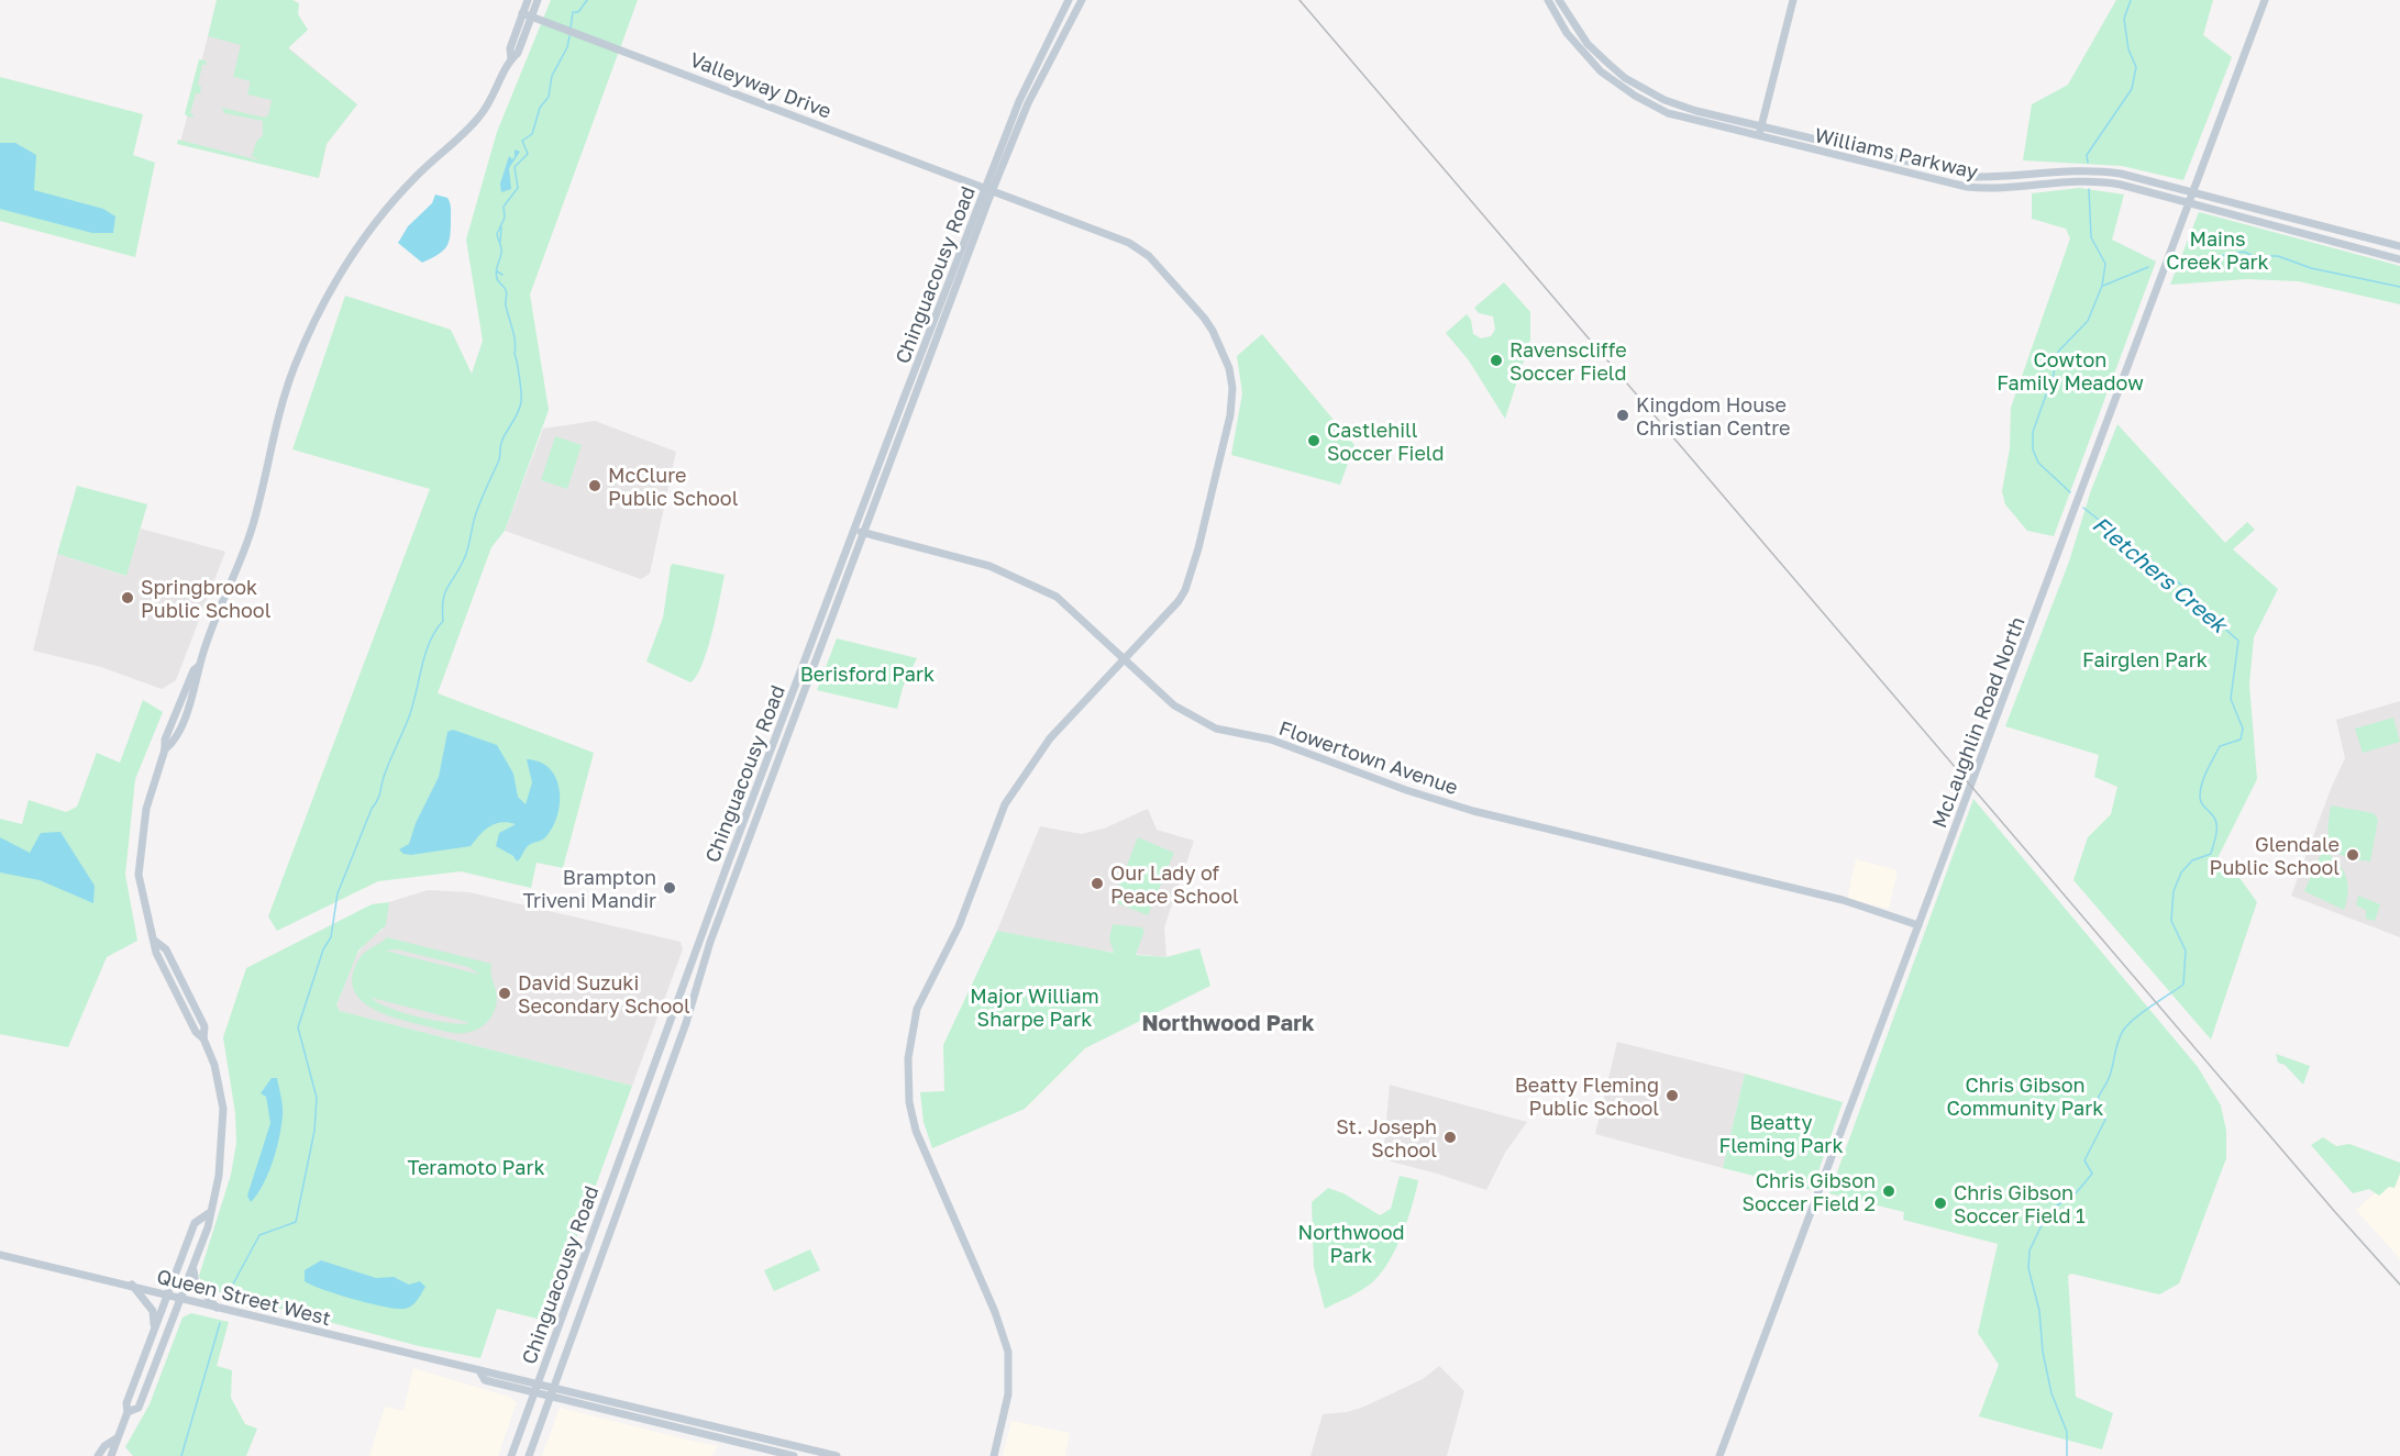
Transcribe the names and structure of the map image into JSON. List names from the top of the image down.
{
  "streets": {
    "main road": [
      "Valleyway Drive",
      "Williams Parkway",
      "Chinguacousy Road",
      "McLaughlin Road North",
      "Flowertown Avenue",
      "Queen Street West"
    ]
  },
  "crossings": [
    ["Valleyway Drive", "Chinguacousy Road"],
    ["Valleyway Drive", "Flowertown Avenue"],
    ["Williams Parkway", "McLaughlin Road North"],
    ["Chinguacousy Road", "Flowertown Avenue"],
    ["Chinguacousy Road", "Queen Street West"],
    ["McLaughlin Road North", "Flowertown Avenue"]
  ],
  "districts": ["Northwood Park"],
  "water": ["Fletchers Creek"],
  "parks": [
    "Mains Creek Park",
    "Cowton Family Meadow",
    "Fairglen Park",
    "Berisford Park",
    "Major William Sharpe Park",
    "Chris Gibson Community Park",
    "Beatty Fleming Park",
    "Teramoto Park",
    "Northwood Park"
  ],
  "places": [
    "Ravenscliffe Soccer Field",
    "Kingdom House Christian Centre",
    "Castlehill Soccer Field",
    "McClure Public School",
    "Springbrook Public School",
    "Glendale Public School",
    "Our Lady of Peace School",
    "Brampton Triveni Mandir",
    "David Suzuki Secondary School",
    "Beatty Fleming Public School",
    "St. Joseph School",
    "Chris Gibson Soccer Field 2",
    "Chris Gibson Soccer Field 1"
  ]
}
